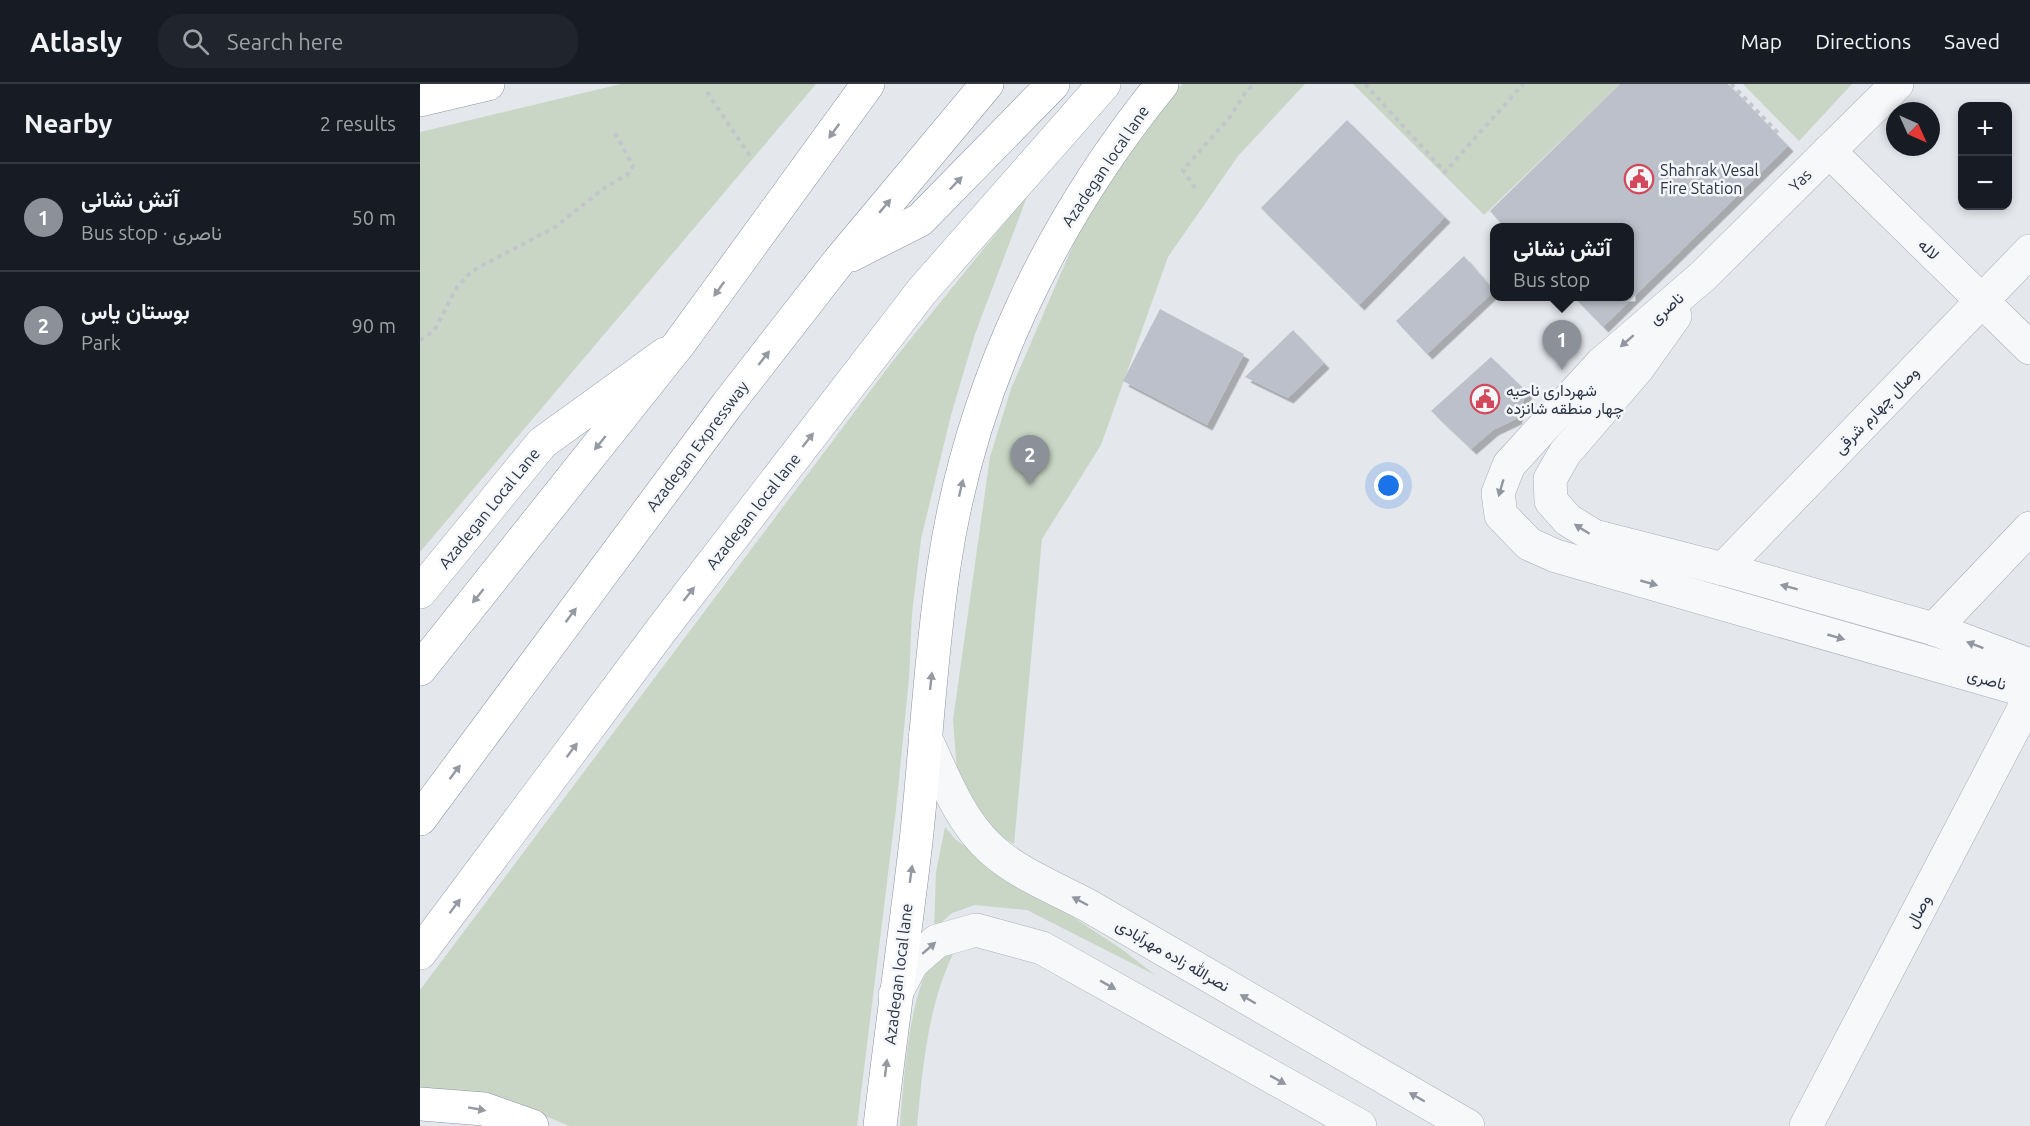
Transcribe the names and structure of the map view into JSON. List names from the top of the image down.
{
  "streets": {
    "main road": ["Azadegan local lane", "Azadegan Expressway", "Azadegan Local Lane"],
    "street": [
      "Yas",
      "لاله",
      "ناصری",
      "وصال چهارم شرقی",
      "وصال",
      "نصرالله زاده مهرآبادی"
    ]
  },
  "crossings": [
    ["Azadegan local lane", "نصرالله زاده مهرآبادی"],
    ["Yas", "لاله"],
    ["Yas", "ناصری"],
    ["لاله", "وصال چهارم شرقی"],
    ["ناصری", "وصال چهارم شرقی"]
  ],
  "one_way": ["نصرالله زاده مهرآبادی"],
  "places": {
    "public building": ["Shahrak Vesal Fire Station", "شهرداری ناحیه چهار منطقه شانزده"]
  },
  "north": "bottom right",
  "page": {
    "header": "Atlasly",
    "search": "Search here",
    "nav": ["Map", "Directions", "Saved"],
    "heading": ["Nearby", "2 results"],
    "map_buttons": ["+", "−"],
    "list": [
      {
        "mark": "1",
        "name": "آتش نشانی",
        "note": "Bus stop · ناصری",
        "value": "50 m"
      },
      {
        "mark": "2",
        "name": "بوستان یاس",
        "note": "Park",
        "value": "90 m"
      }
    ],
    "popup": ["آتش نشانی", "Bus stop"],
    "pins": ["1", "2"]
  }
}
